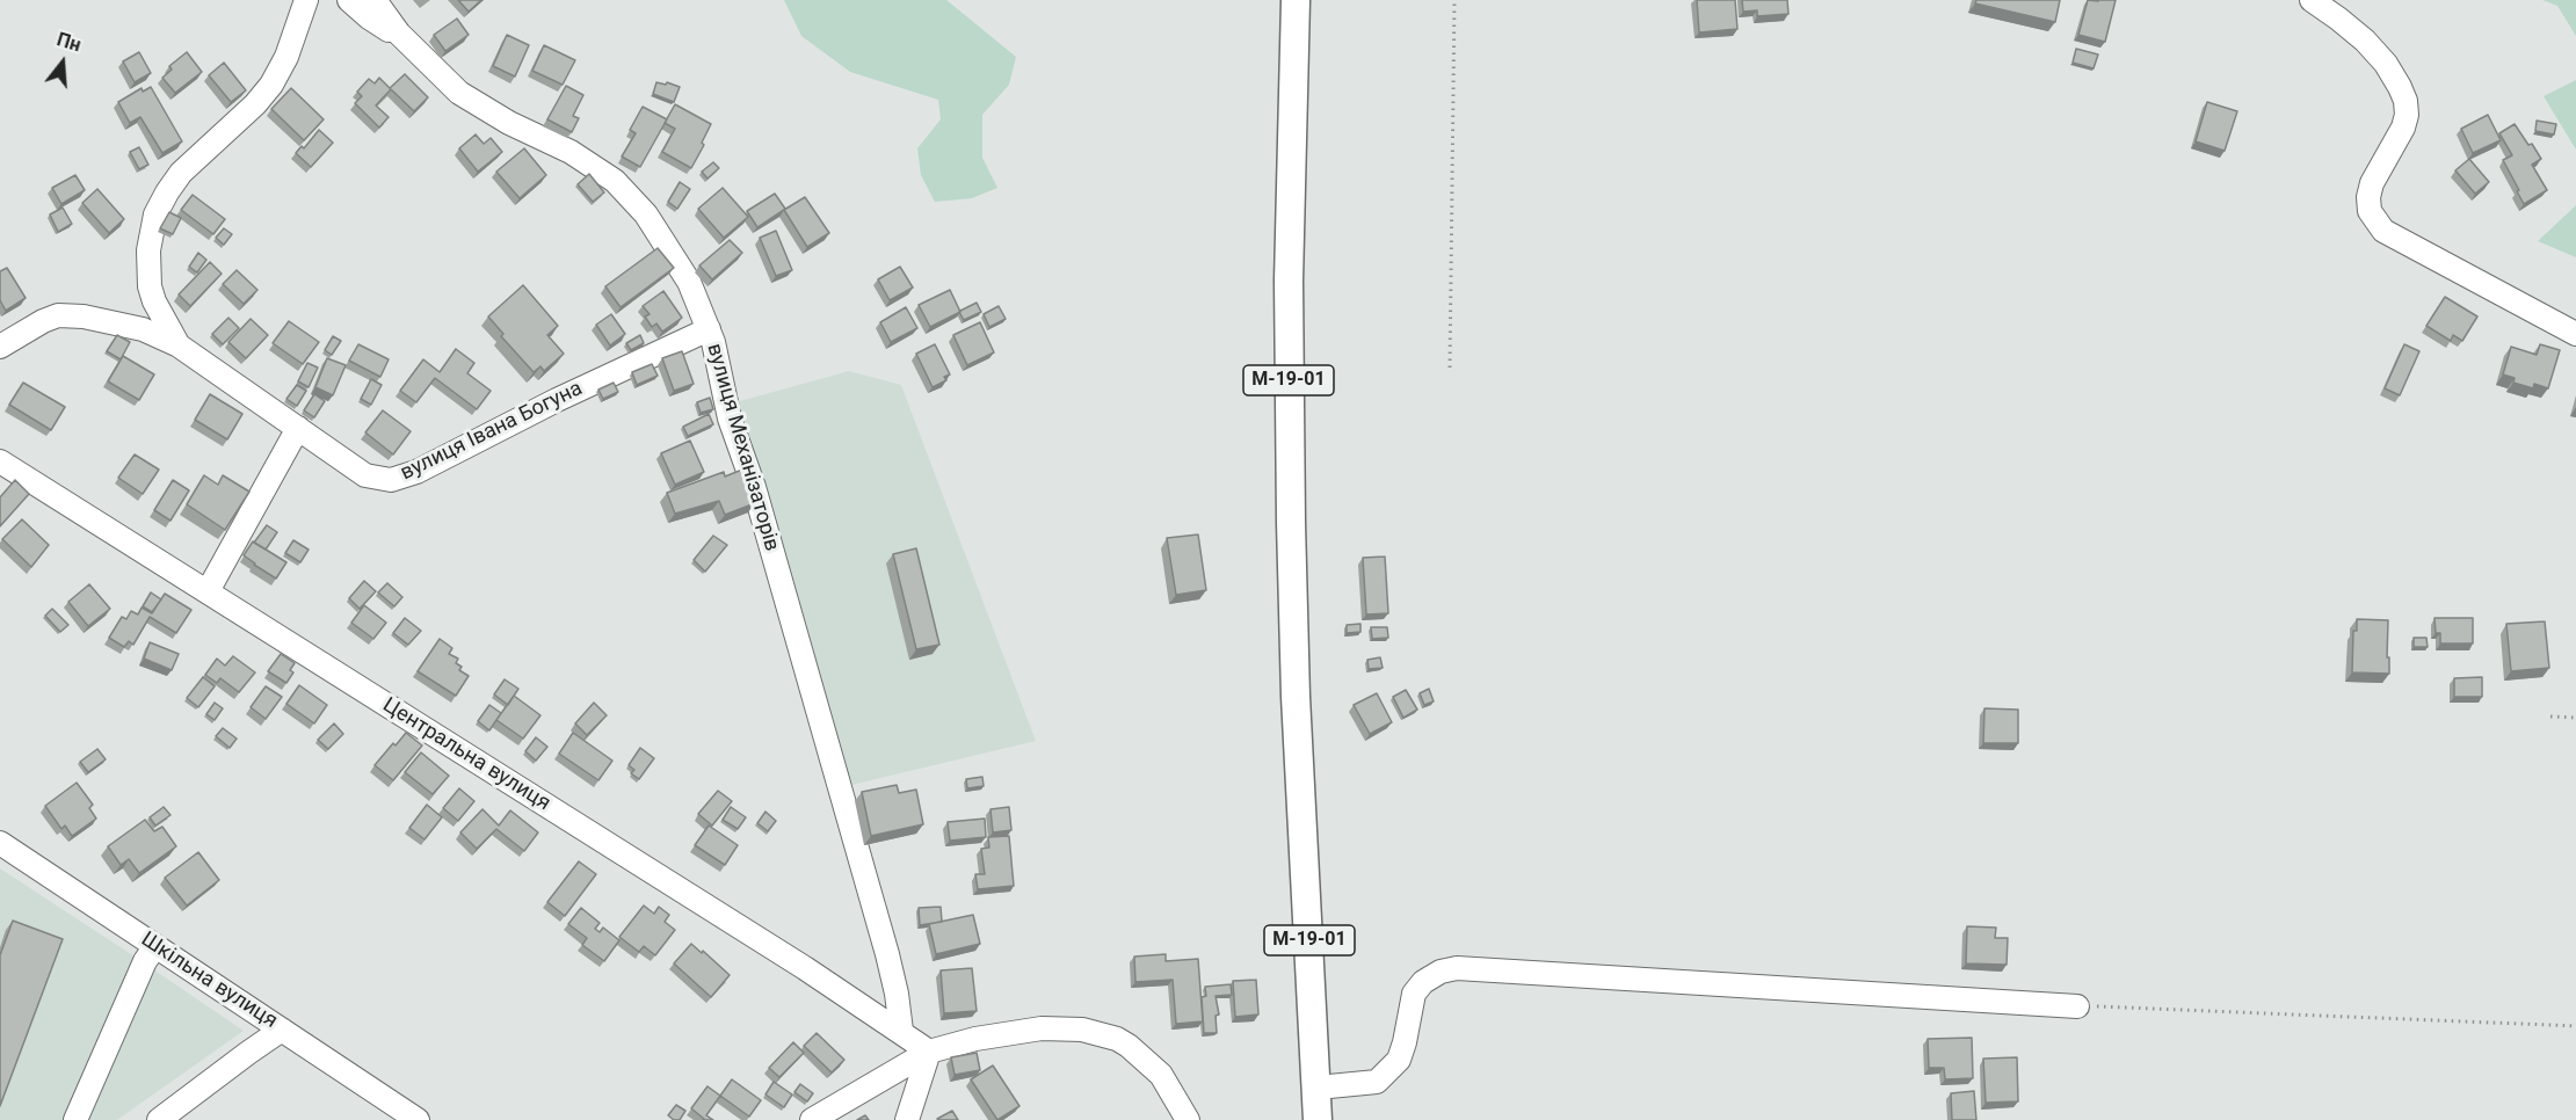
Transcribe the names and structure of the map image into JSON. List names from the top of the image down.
{
  "streets": {
    "main road": ["М-19-01"],
    "street": [
      "вулиця Івана Богуна",
      "вулиця Механізаторів",
      "Центральна вулиця",
      "Шкільна вулиця"
    ]
  },
  "crossings": [
    ["вулиця Івана Богуна", "вулиця Механізаторів"],
    ["вулиця Механізаторів", "Центральна вулиця"]
  ],
  "north": "top"
}
